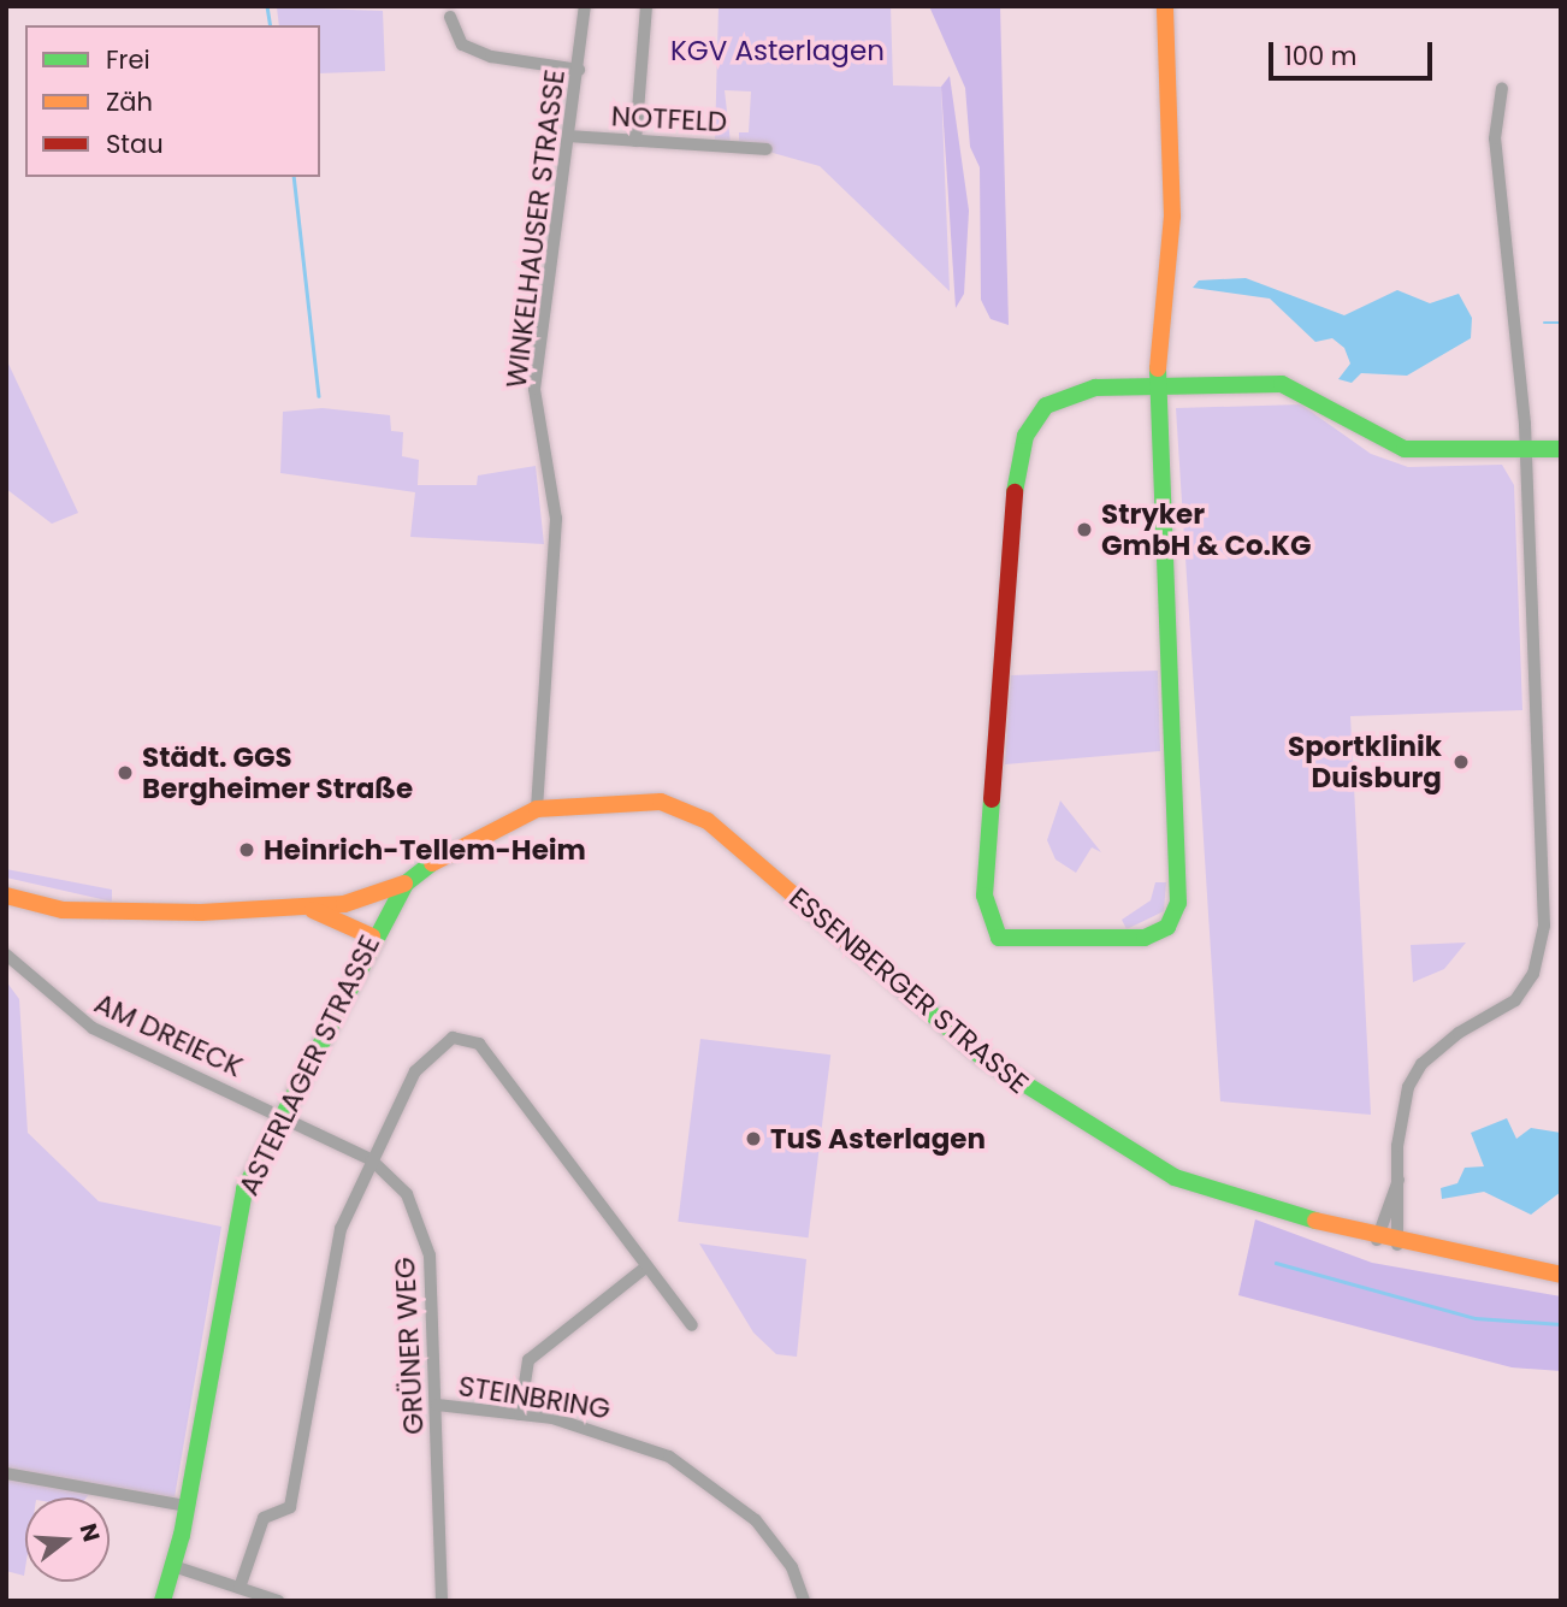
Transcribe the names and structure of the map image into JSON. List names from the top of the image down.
{
  "streets": {
    "street": [
      "NOTFELD",
      "WINKELHAUSER STRASSE",
      "ESSENBERGER STRASSE",
      "AM DREIECK",
      "ASTERLAGER STRASSE",
      "GRÜNER WEG",
      "STEINBRING"
    ]
  },
  "crossings": [
    ["NOTFELD", "WINKELHAUSER STRASSE"],
    ["WINKELHAUSER STRASSE", "ESSENBERGER STRASSE"],
    ["WINKELHAUSER STRASSE", "ASTERLAGER STRASSE"],
    ["ESSENBERGER STRASSE", "ASTERLAGER STRASSE"],
    ["AM DREIECK", "ASTERLAGER STRASSE"],
    ["AM DREIECK", "GRÜNER WEG"],
    ["ASTERLAGER STRASSE", "GRÜNER WEG"],
    ["GRÜNER WEG", "STEINBRING"]
  ],
  "parks": ["KGV Asterlagen"],
  "places": [
    "Stryker GmbH & Co.KG",
    "Sportklinik Duisburg",
    "Städt. GGS Bergheimer Straße",
    "Heinrich-Tellem-Heim",
    "TuS Asterlagen"
  ],
  "legend": ["Frei", "Zäh", "Stau"],
  "scale_bar": "100 m",
  "north": "right"
}
